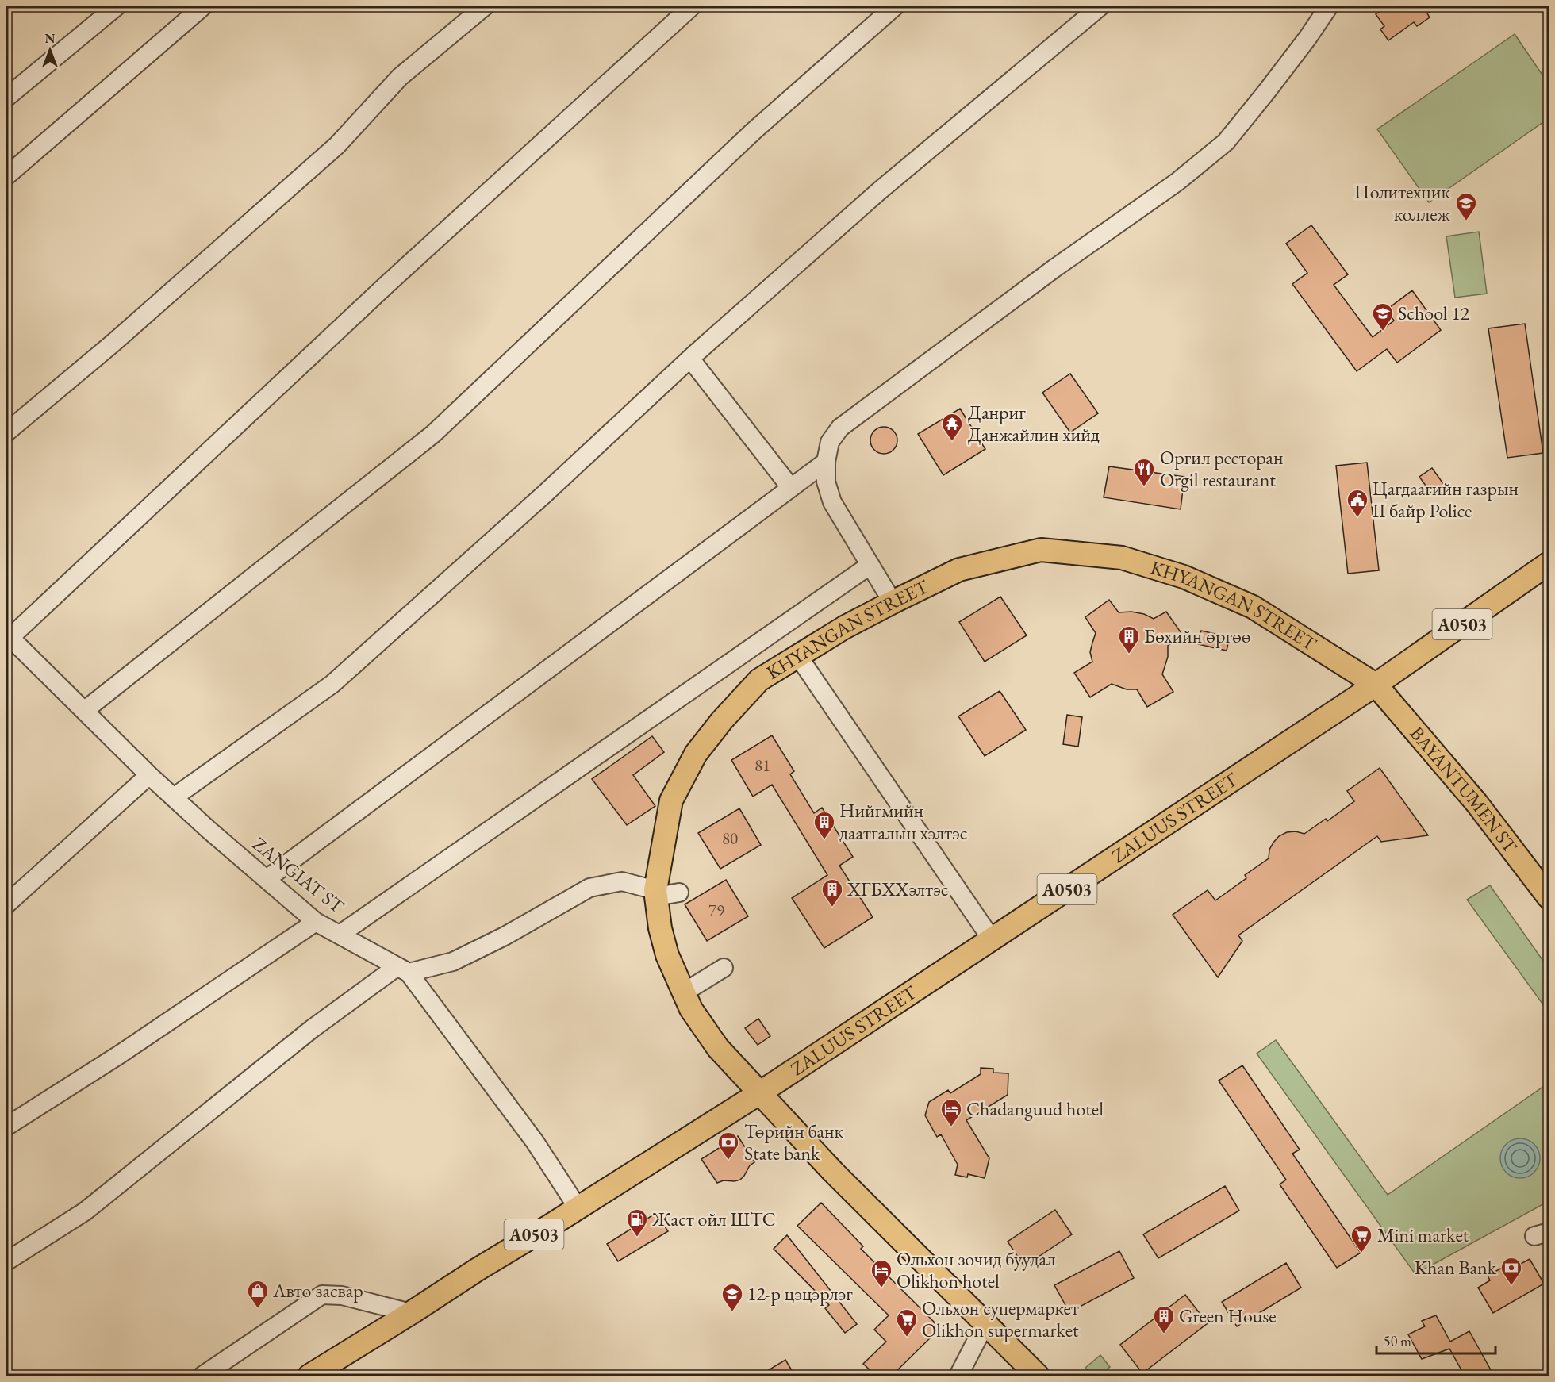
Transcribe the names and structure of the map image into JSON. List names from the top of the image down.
{
  "streets": {
    "main road": [
      "KHYANGAN STREET",
      "A0503",
      "BAYANTUMEN ST",
      "ZALUUS STREET"
    ],
    "street": ["ZANGIAT ST"]
  },
  "crossings": [
    ["KHYANGAN STREET", "A0503"],
    ["KHYANGAN STREET", "BAYANTUMEN ST"],
    ["KHYANGAN STREET", "ZALUUS STREET"],
    ["A0503", "BAYANTUMEN ST"],
    ["A0503", "ZALUUS STREET"],
    ["A0503", "ZANGIAT ST"],
    ["BAYANTUMEN ST", "ZALUUS STREET"]
  ],
  "places": {
    "school or university": ["Политехник коллеж", "School 12", "12-р цэцэрлэг"],
    "temple": ["Данриг Данжайлин хийд"],
    "restaurant": ["Оргил ресторан Orgil restaurant"],
    "public building": ["Цагдаагийн газрын II байр Police"],
    "building": [
      "Бөхийн өргөө",
      "Нийгмийн даатгалын хэлтэс",
      "ХГБХХэлтэс",
      "Green House"
    ],
    "hotel": ["Chadanguud hotel", "Ольхон зочид буудал Olikhon hotel"],
    "bank": ["Төрийн банк State bank", "Khan Bank"],
    "fuel station": ["Жаст ойл ШТС"],
    "supermarket": ["Mini market", "Ольхон супермаркет Olikhon supermarket"],
    "shop": ["Авто засвар"]
  },
  "house_numbers": ["81", "80", "79"],
  "scale_bar": "50 m",
  "north": "top"
}
